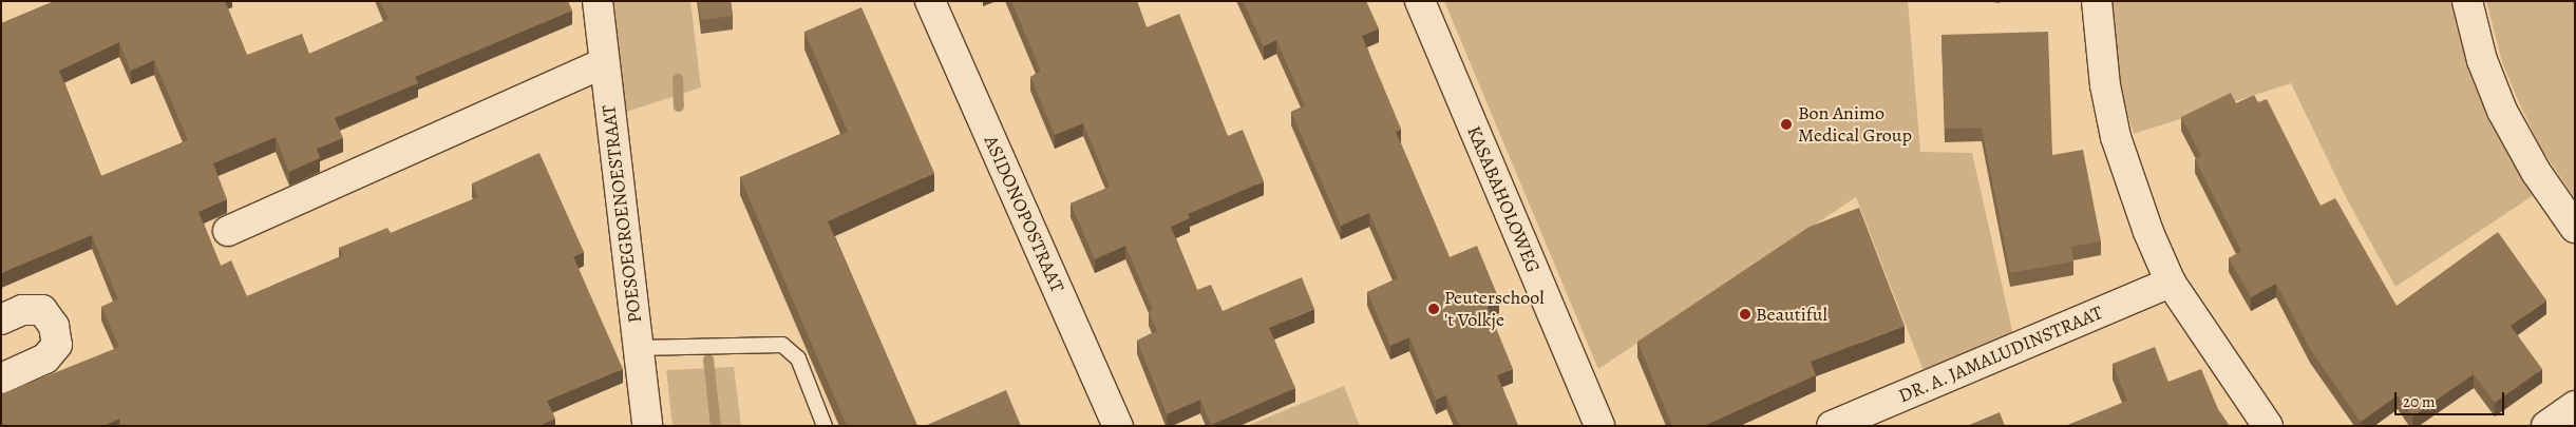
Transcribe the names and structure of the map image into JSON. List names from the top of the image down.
{
  "streets": {
    "street": [
      "KASABAHOLOWEG",
      "POESOEGROENOESTRAAT",
      "ASIDONOPOSTRAAT",
      "DR. A. JAMALUDINSTRAAT"
    ]
  },
  "places": ["Bon Animo Medical Group", "Peuterschool 't Volkje", "Beautiful"],
  "scale_bar": "20 m"
}
